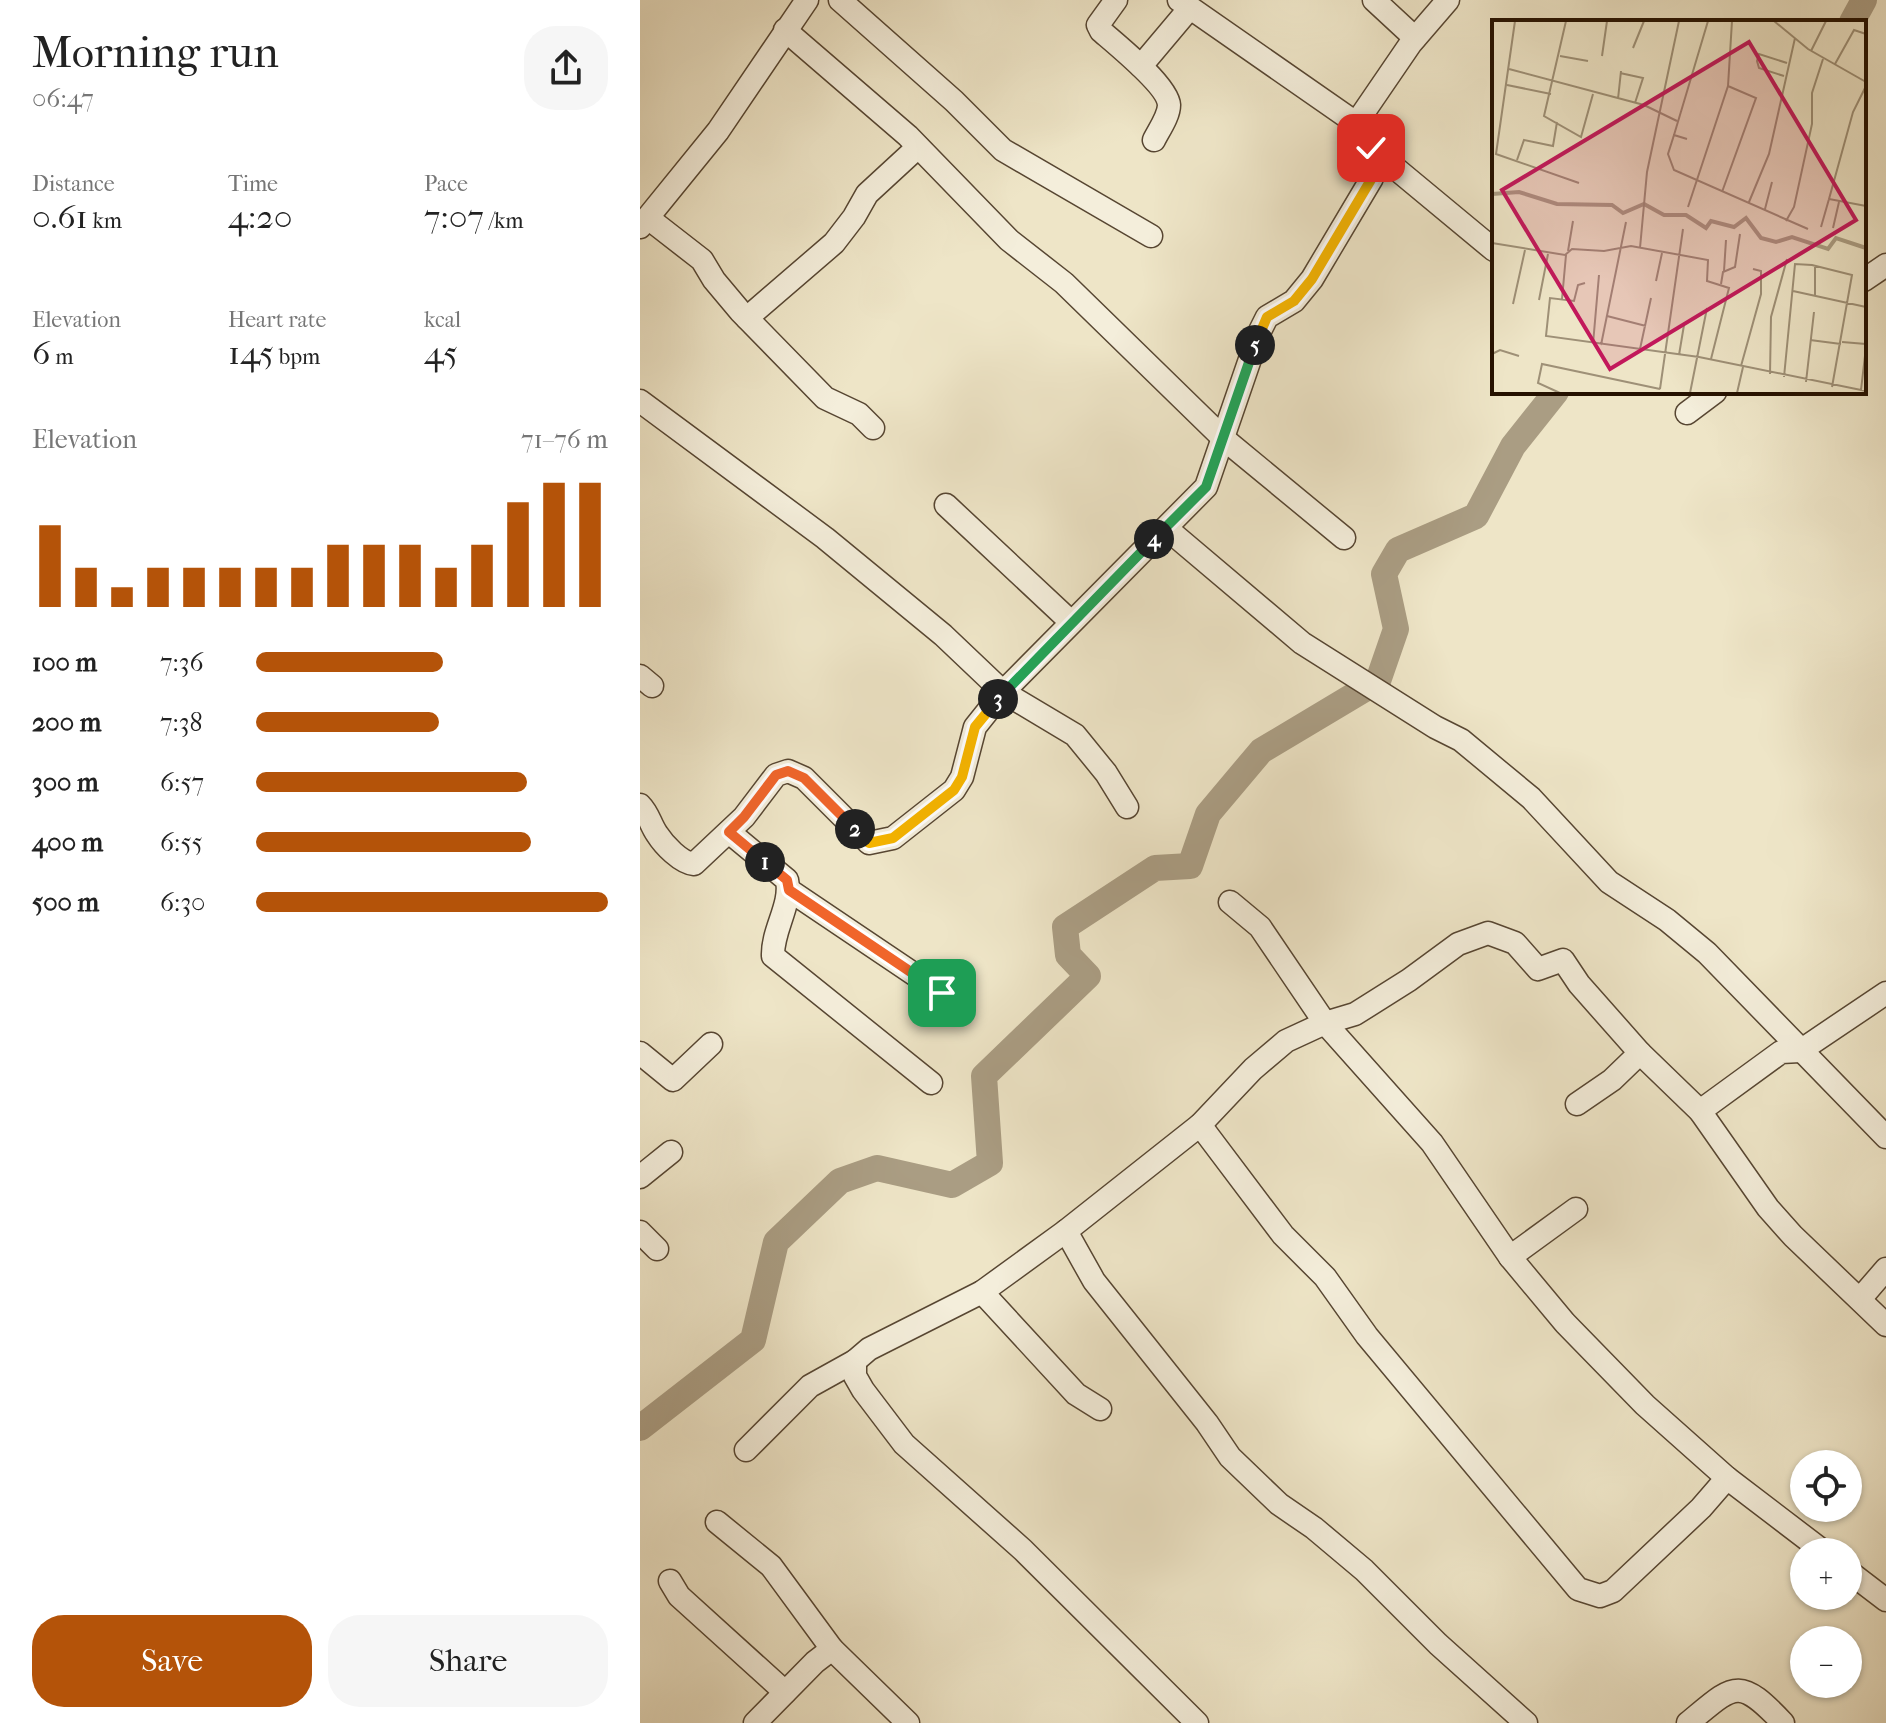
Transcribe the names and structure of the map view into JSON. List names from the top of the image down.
{
  "page": {
    "heading": ["Morning run", "06:47"],
    "stats": [
      ["Distance", "0.61 km"],
      ["Time", "4:20"],
      ["Pace", "7:07 /km"],
      ["Elevation", "6 m"],
      ["Heart rate", "145 bpm"],
      ["kcal", "45"]
    ],
    "pins": [
      "5",
      "4",
      "3",
      "2",
      "1"
    ],
    "chart": ["Elevation", "71–76 m"],
    "list": [
      {
        "name": "100 m",
        "note": "7:36"
      },
      {
        "name": "200 m",
        "note": "7:38"
      },
      {
        "name": "300 m",
        "note": "6:57"
      },
      {
        "name": "400 m",
        "note": "6:55"
      },
      {
        "name": "500 m",
        "note": "6:30"
      }
    ],
    "map_buttons": ["+", "−"],
    "buttons": ["Save", "Share"]
  }
}
